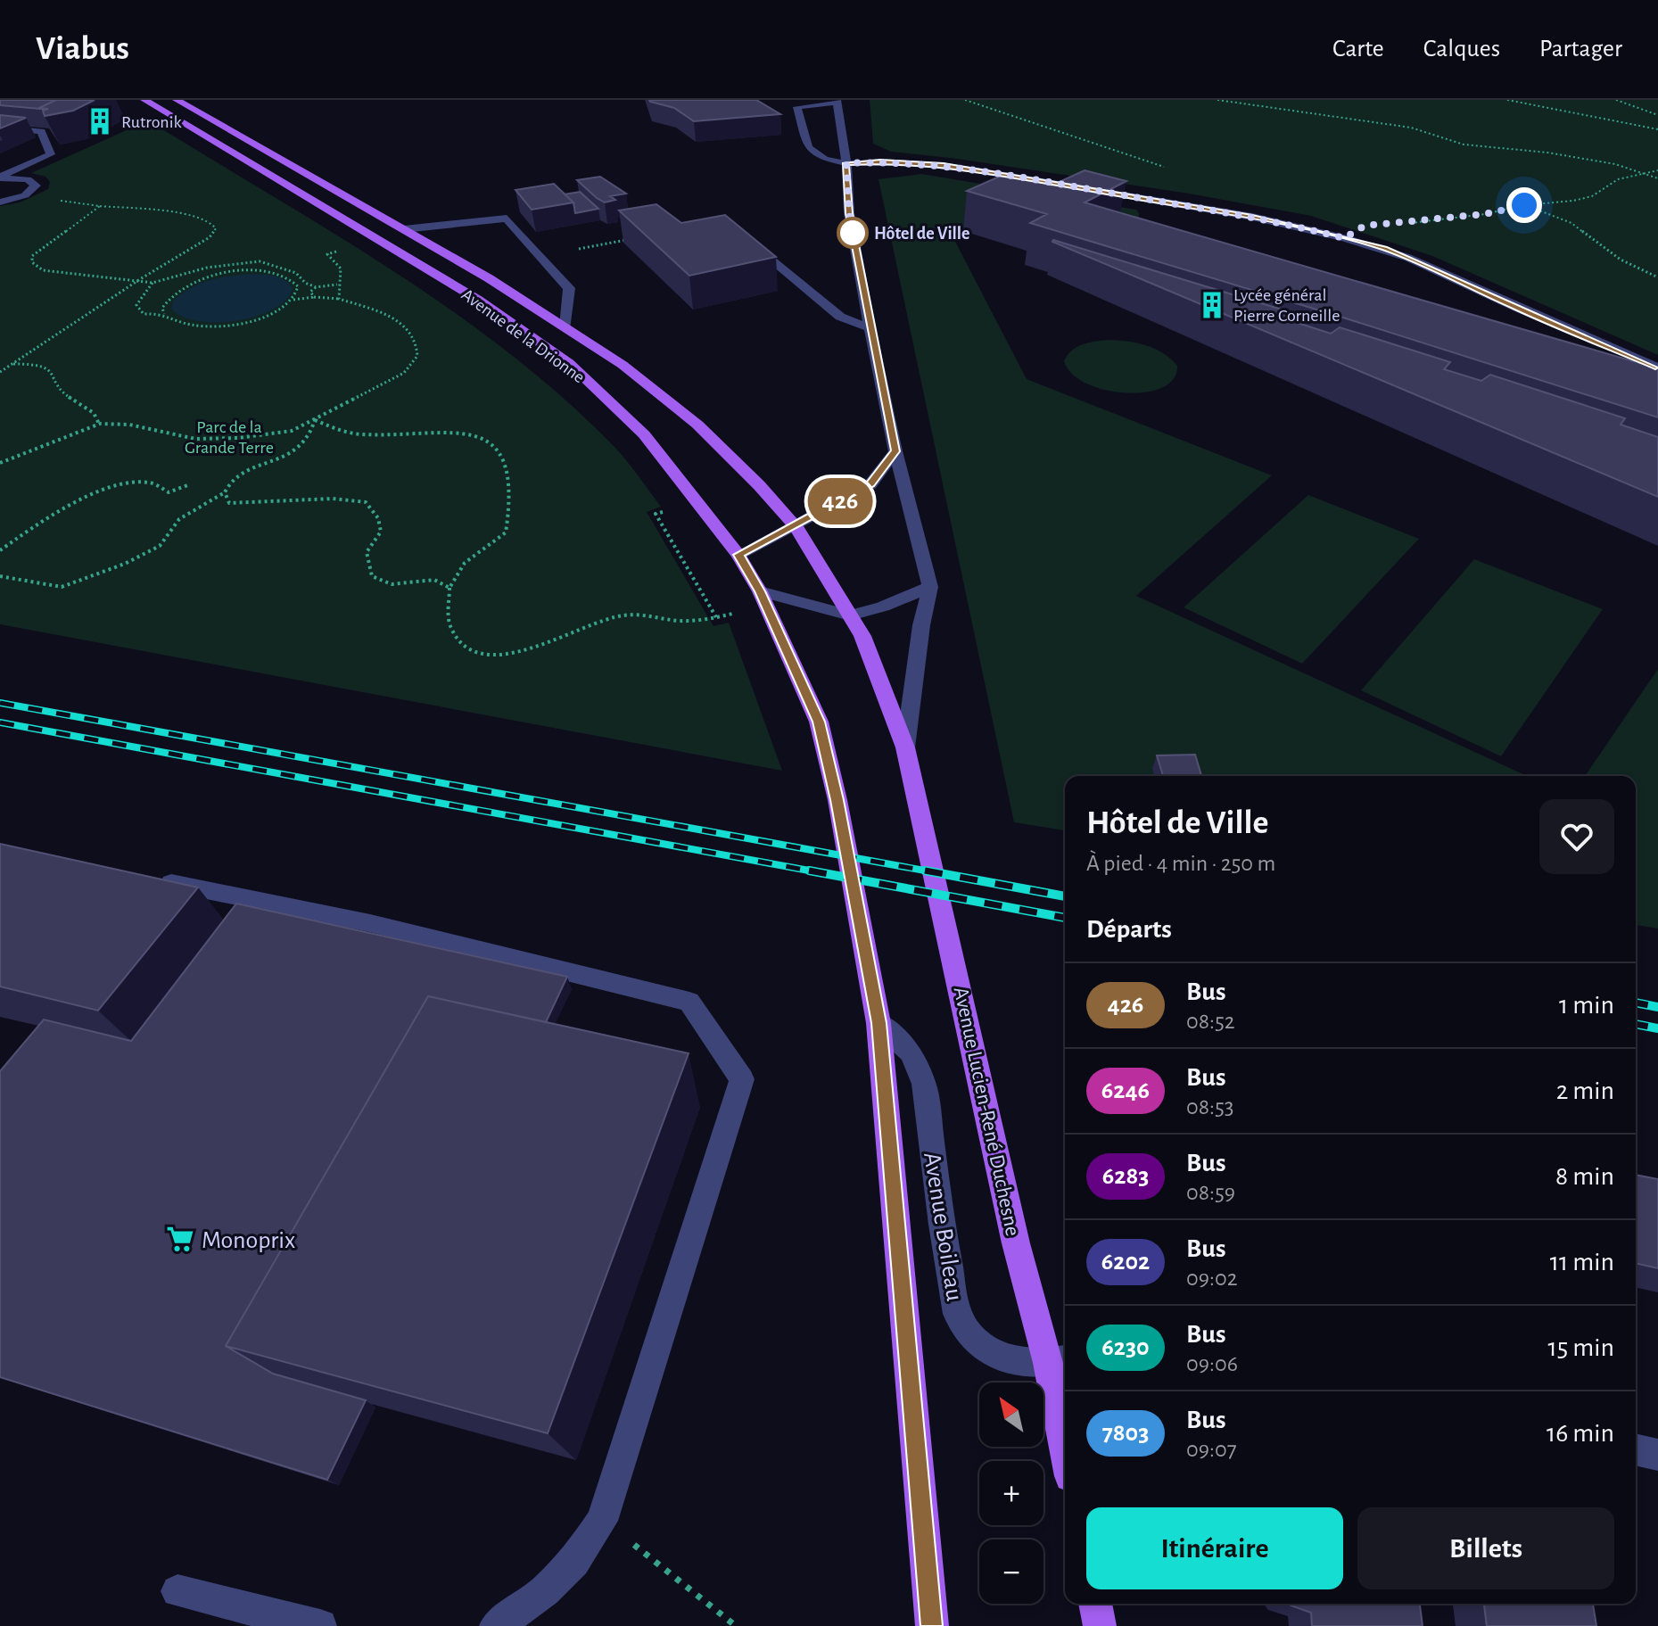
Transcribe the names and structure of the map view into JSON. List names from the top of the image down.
{
  "streets": {
    "main road": ["Avenue de la Drionne", "Avenue Lucien-René Duchesne"],
    "street": ["Avenue Boileau"]
  },
  "crossings": [
    ["Avenue de la Drionne", "Avenue Lucien-René Duchesne"],
    ["Avenue de la Drionne", "Avenue Boileau"],
    ["Avenue Lucien-René Duchesne", "Avenue Boileau"]
  ],
  "parks": ["Parc de la Grande Terre"],
  "places": {
    "building": ["Rutronik", "Lycée général Pierre Corneille"],
    "other": ["Hôtel de Ville"],
    "supermarket": ["Monoprix"]
  },
  "lines": ["bus line 426"],
  "north": "top left",
  "page": {
    "header": "Viabus",
    "nav": ["Carte", "Calques", "Partager"],
    "on_map": "426",
    "heading": [
      ["Hôtel de Ville", "À pied · 4 min · 250 m"],
      "Départs"
    ],
    "list": [
      {
        "mark": "426",
        "name": "Bus",
        "note": "08:52",
        "value": "1 min"
      },
      {
        "mark": "6246",
        "name": "Bus",
        "note": "08:53",
        "value": "2 min"
      },
      {
        "mark": "6283",
        "name": "Bus",
        "note": "08:59",
        "value": "8 min"
      },
      {
        "mark": "6202",
        "name": "Bus",
        "note": "09:02",
        "value": "11 min"
      },
      {
        "mark": "6230",
        "name": "Bus",
        "note": "09:06",
        "value": "15 min"
      },
      {
        "mark": "7803",
        "name": "Bus",
        "note": "09:07",
        "value": "16 min"
      }
    ],
    "map_buttons": ["+", "−"],
    "buttons": ["Itinéraire", "Billets"]
  }
}
